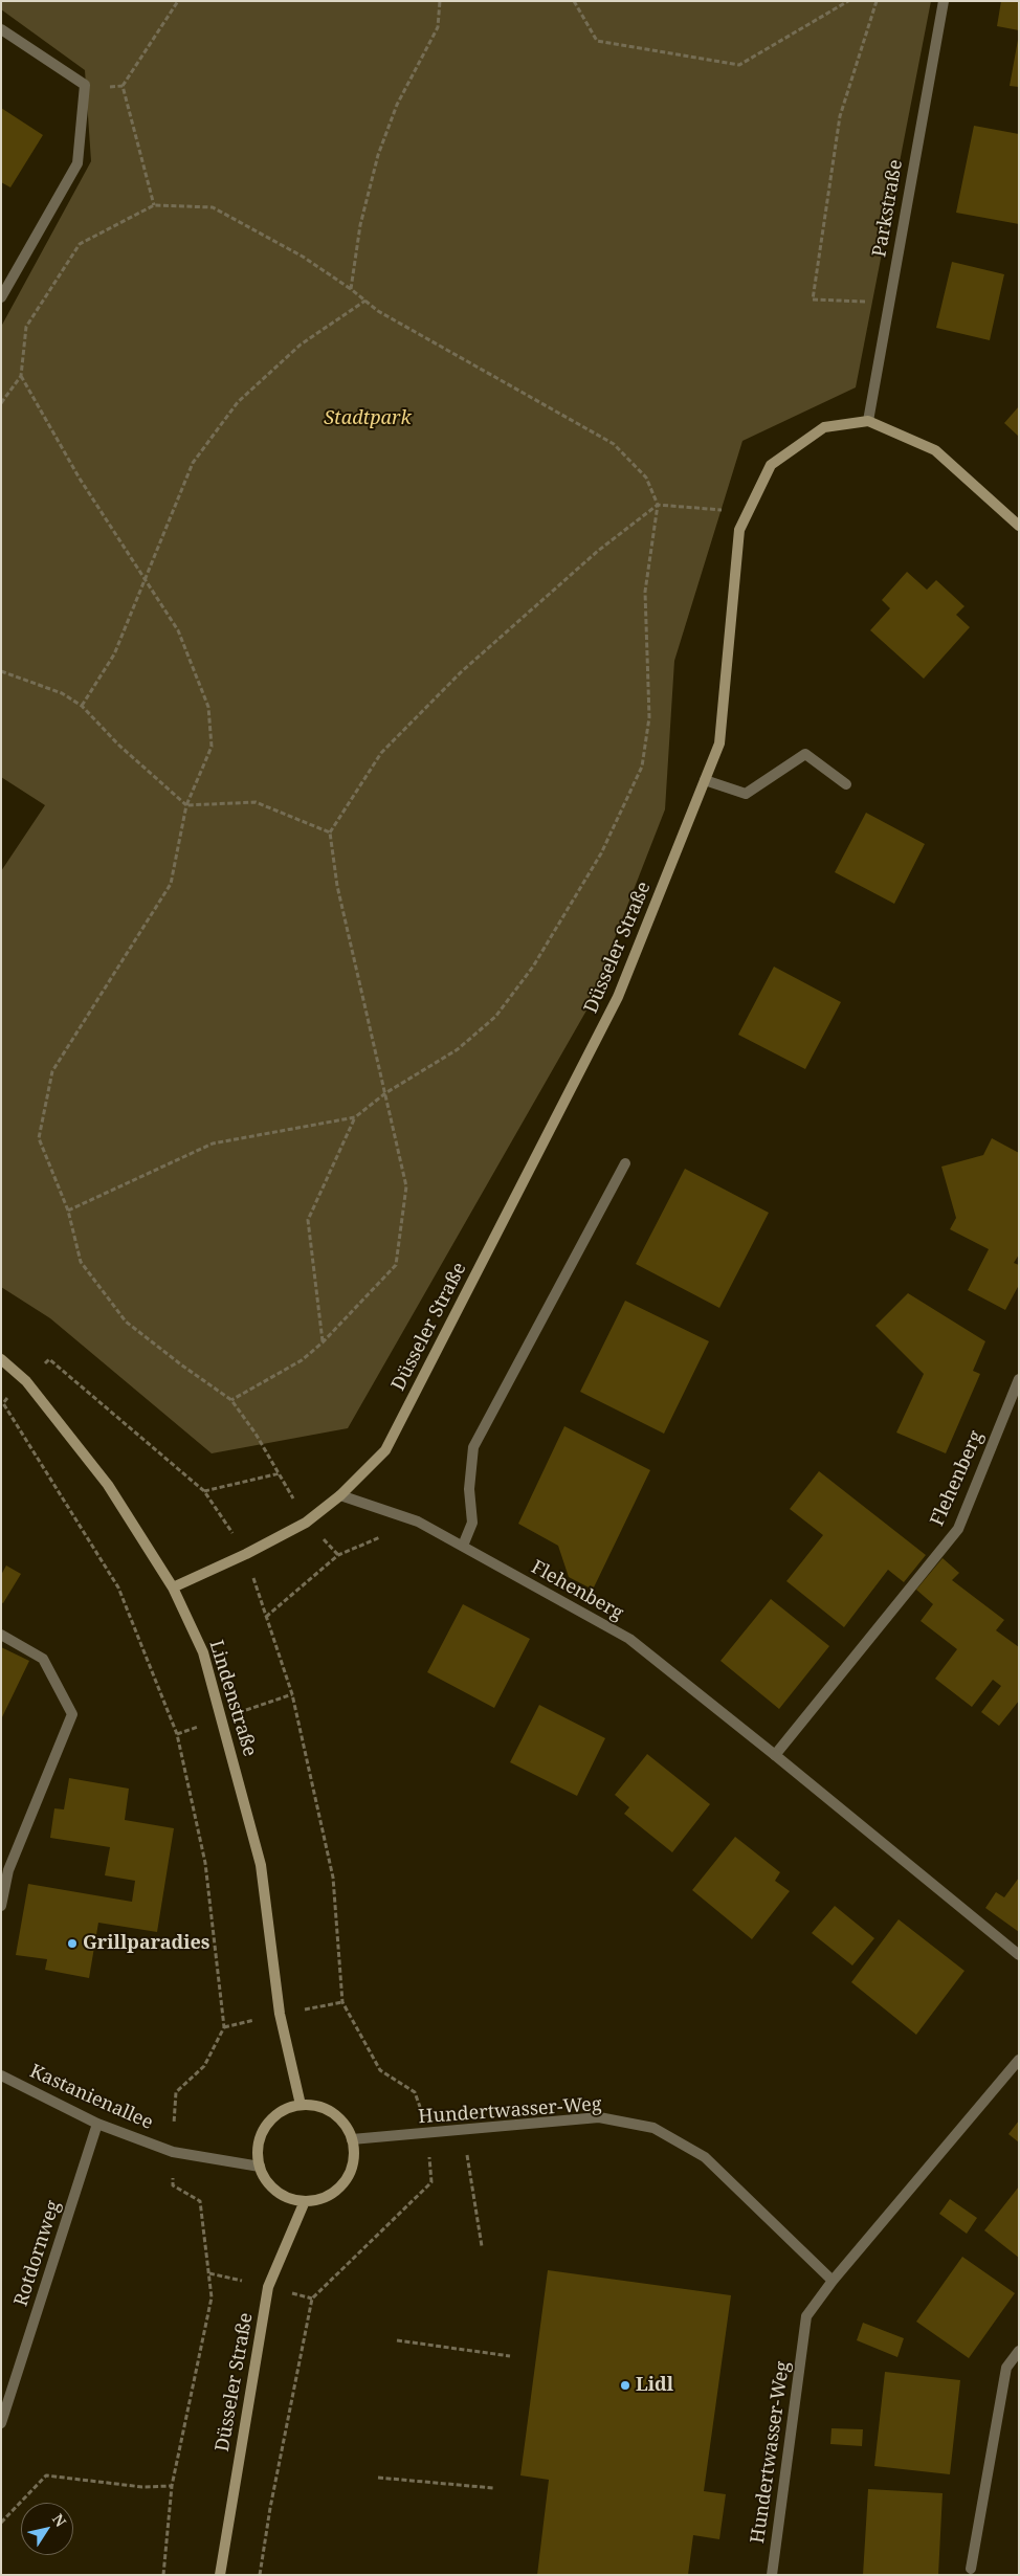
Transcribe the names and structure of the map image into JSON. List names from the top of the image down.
{
  "streets": {
    "main road": ["Düsseler Straße", "Lindenstraße"],
    "street": [
      "Parkstraße",
      "Flehenberg",
      "Kastanienallee",
      "Hundertwasser-Weg",
      "Rotdornweg"
    ]
  },
  "crossings": [
    ["Parkstraße", "Düsseler Straße"],
    ["Düsseler Straße", "Flehenberg"],
    ["Düsseler Straße", "Lindenstraße"],
    ["Düsseler Straße", "Kastanienallee"],
    ["Düsseler Straße", "Hundertwasser-Weg"],
    ["Lindenstraße", "Kastanienallee"],
    ["Lindenstraße", "Hundertwasser-Weg"],
    ["Kastanienallee", "Hundertwasser-Weg"],
    ["Kastanienallee", "Rotdornweg"]
  ],
  "parks": ["Stadtpark"],
  "places": ["Grillparadies", "Lidl"],
  "north": "top right"
}
